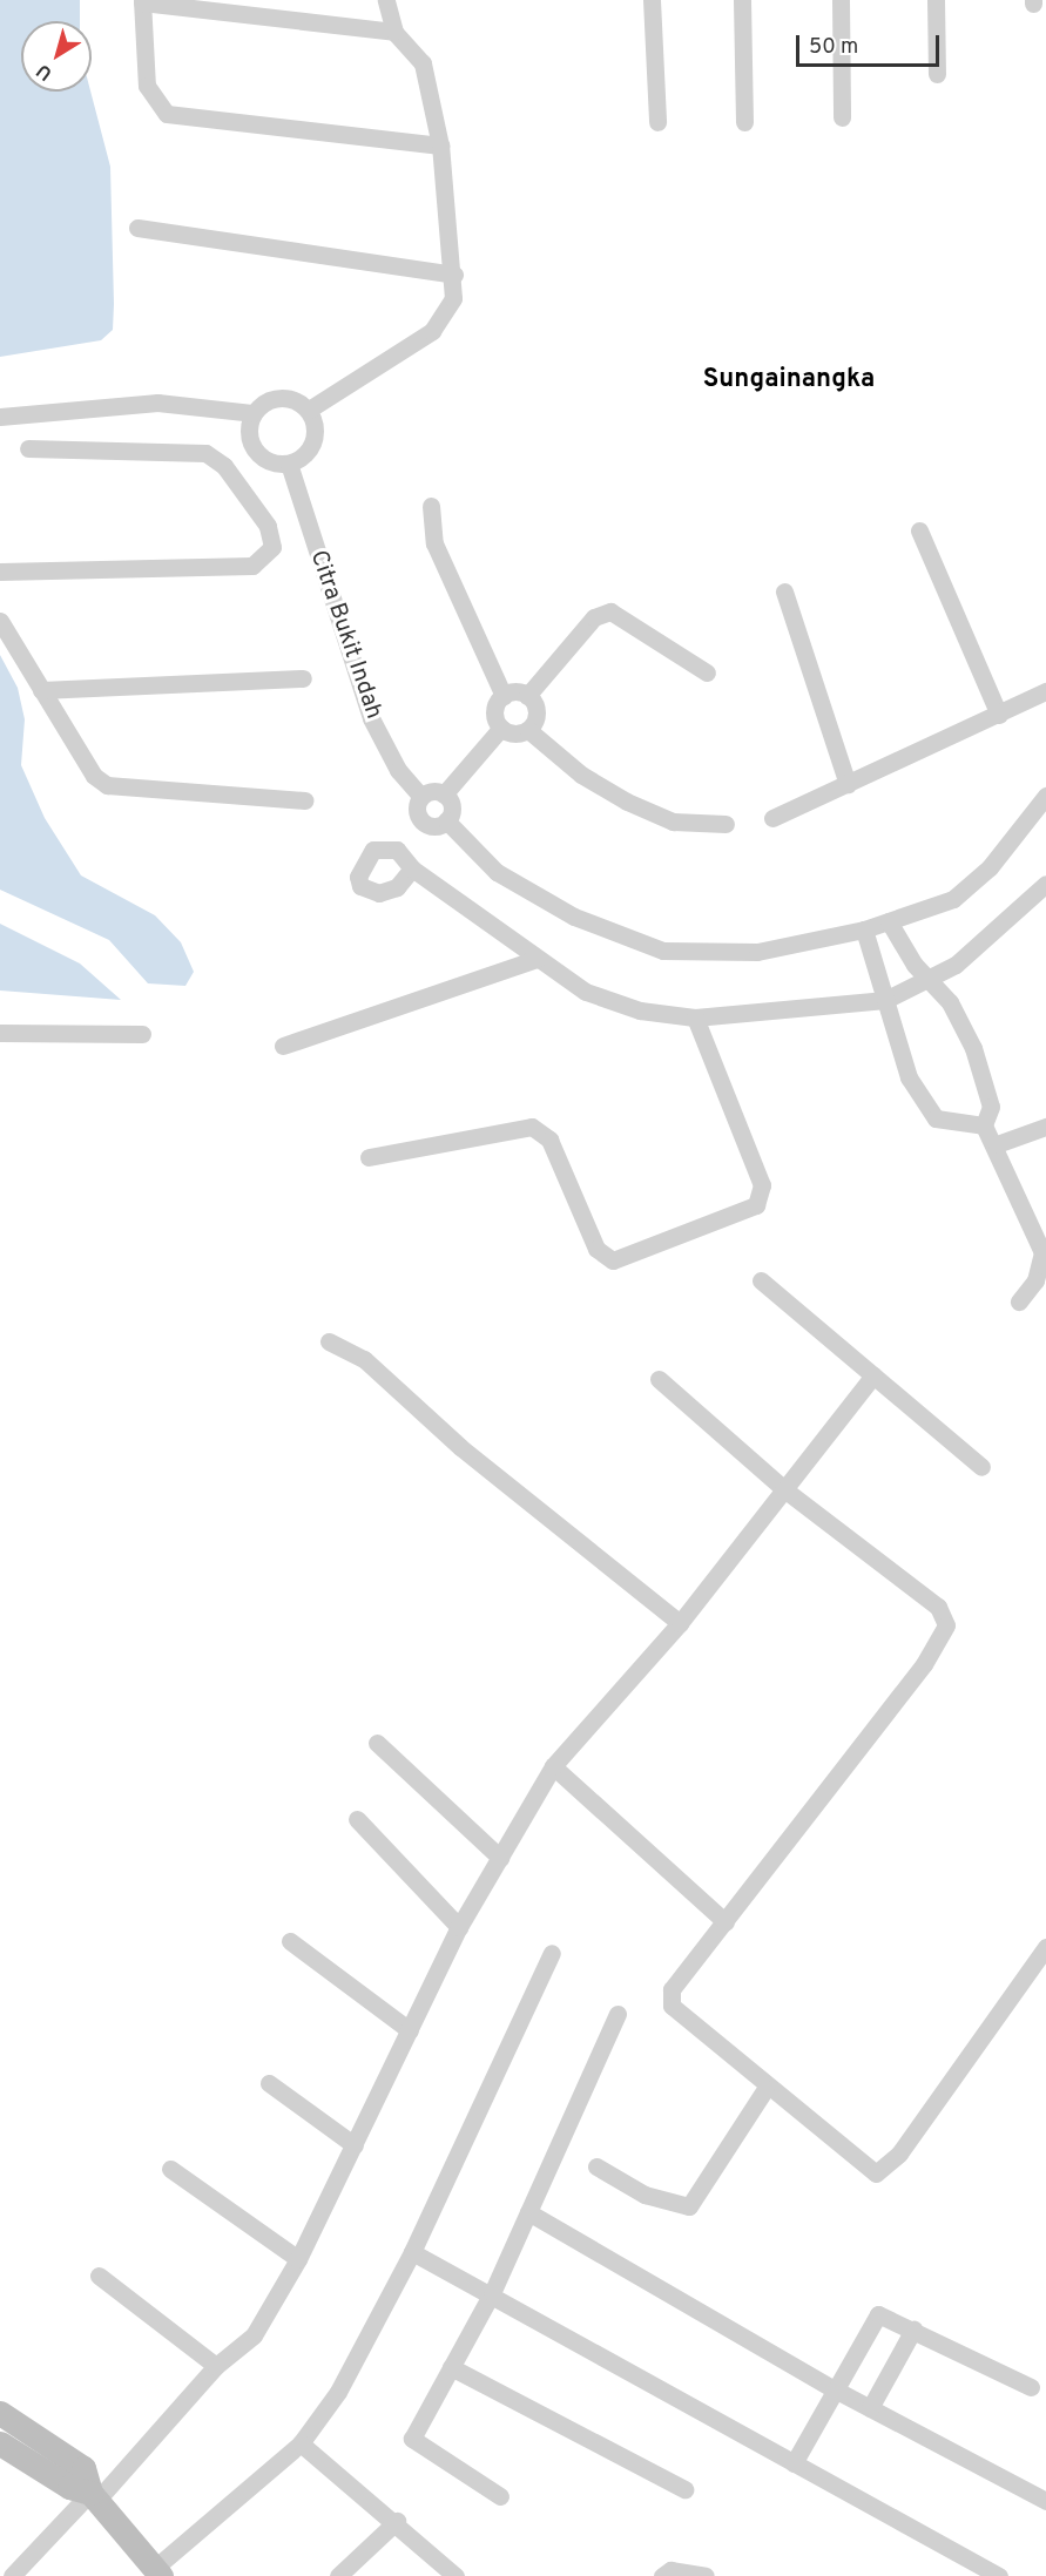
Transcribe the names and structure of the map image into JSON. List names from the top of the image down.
{
  "streets": {
    "street": ["Citra Bukit Indah"]
  },
  "districts": ["Sungainangka"],
  "scale_bar": "50 m",
  "north": "bottom left"
}
